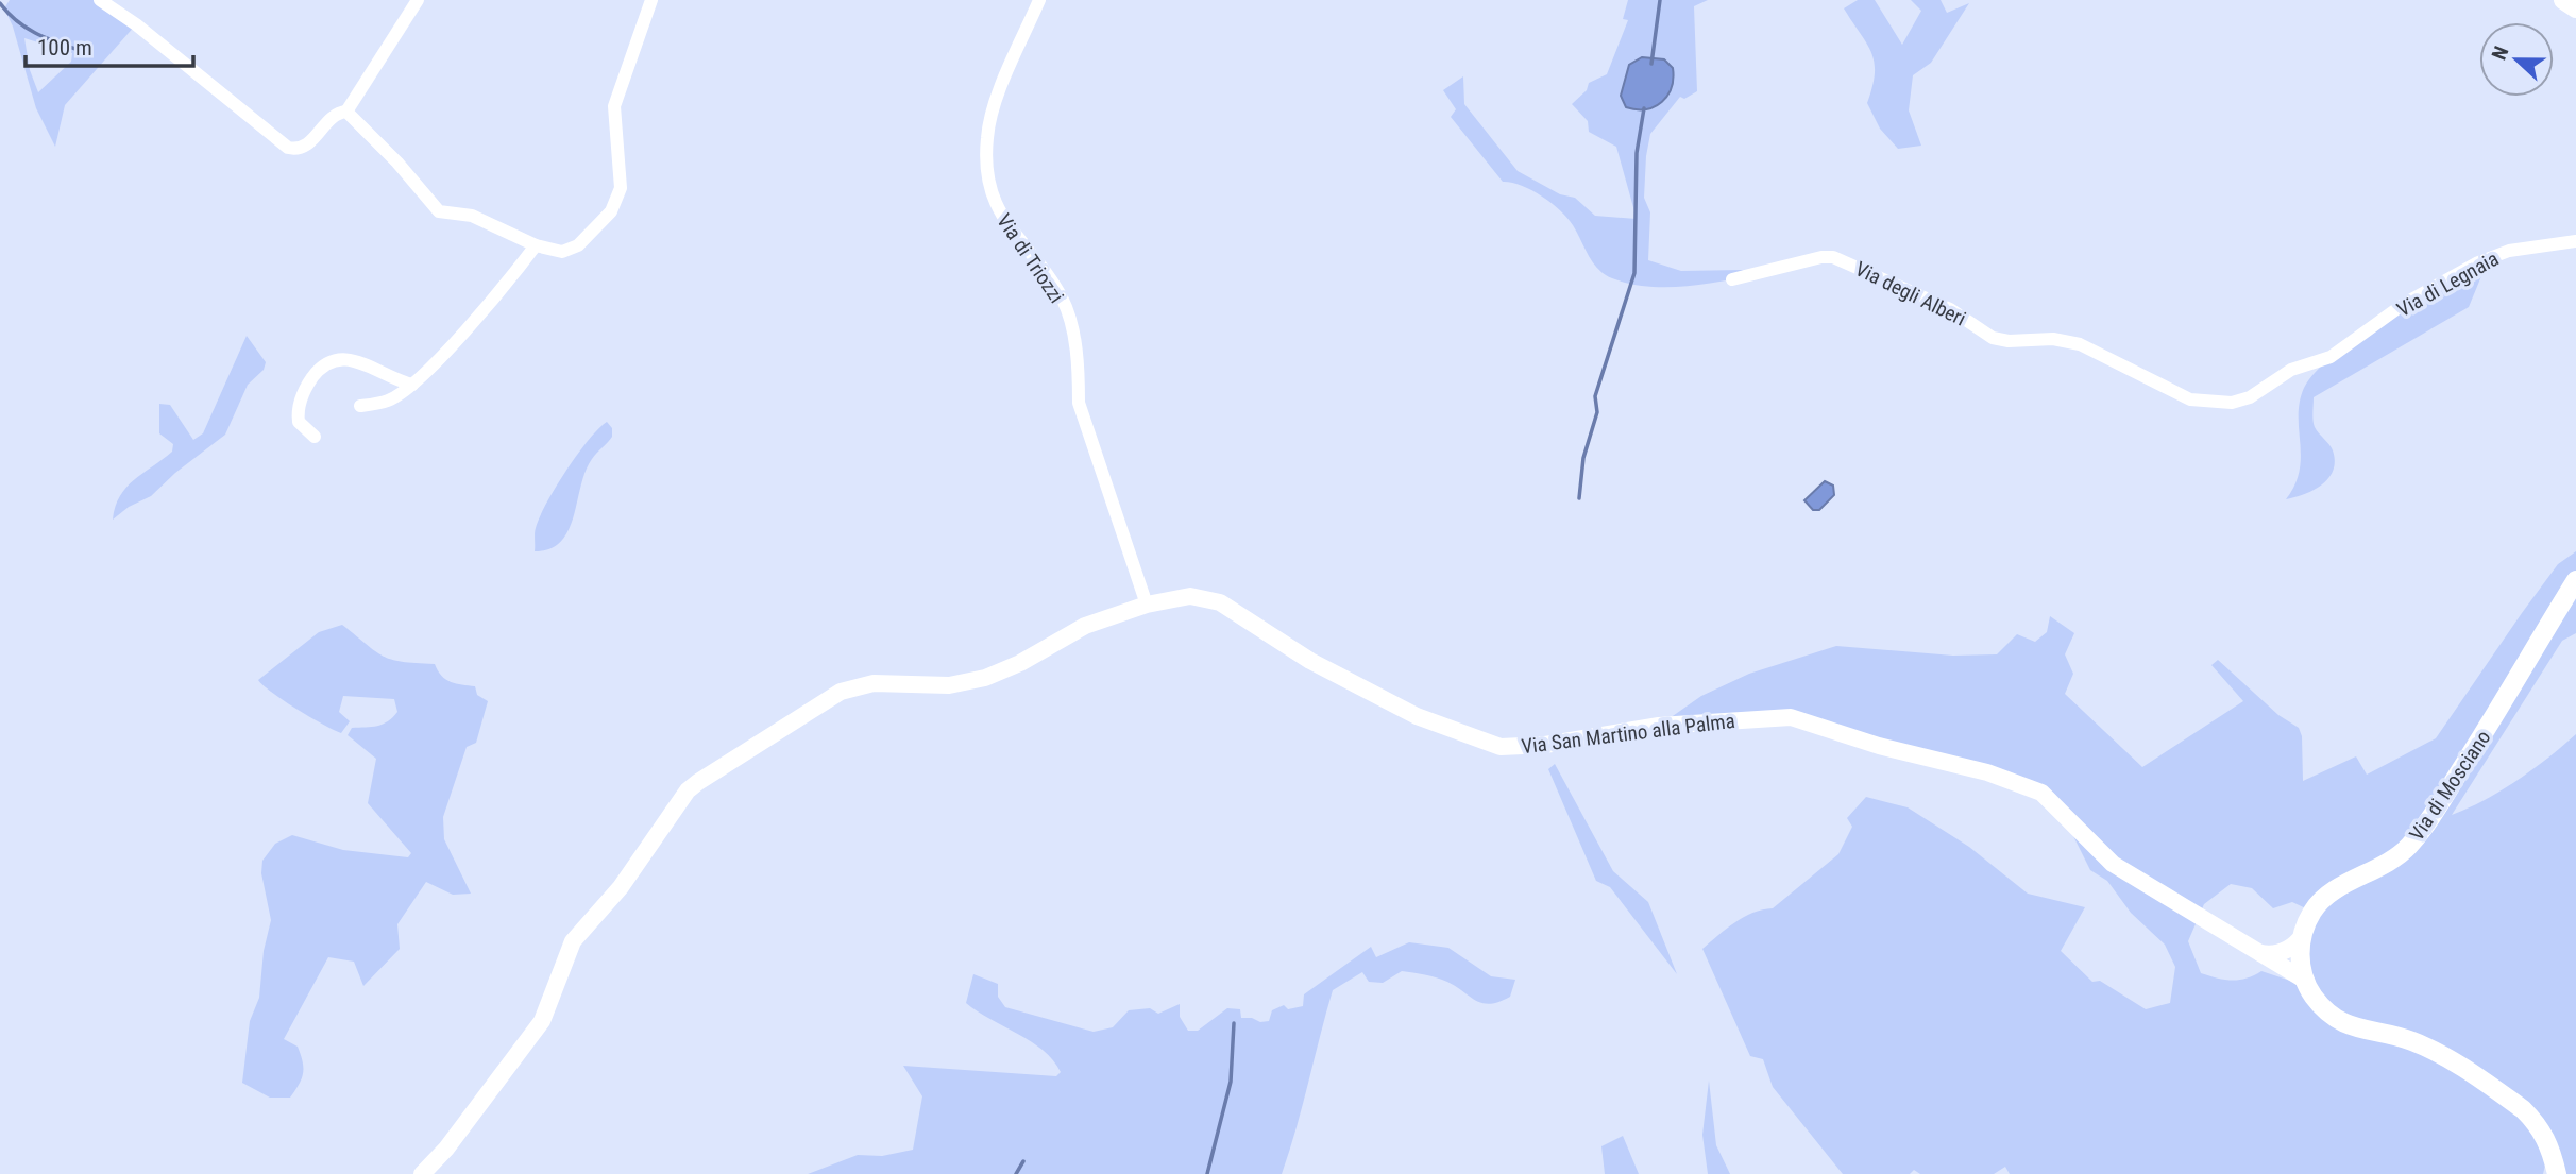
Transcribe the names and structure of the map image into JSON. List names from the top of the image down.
{
  "streets": {
    "main road": ["Via di Mosciano"],
    "street": [
      "Via di Triozzi",
      "Via di Legnaia",
      "Via degli Alberi",
      "Via San Martino alla Palma"
    ]
  },
  "crossings": [
    ["Via di Triozzi", "Via San Martino alla Palma"],
    ["Via di Legnaia", "Via degli Alberi"],
    ["Via San Martino alla Palma", "Via di Mosciano"]
  ],
  "scale_bar": "100 m",
  "north": "left"
}
